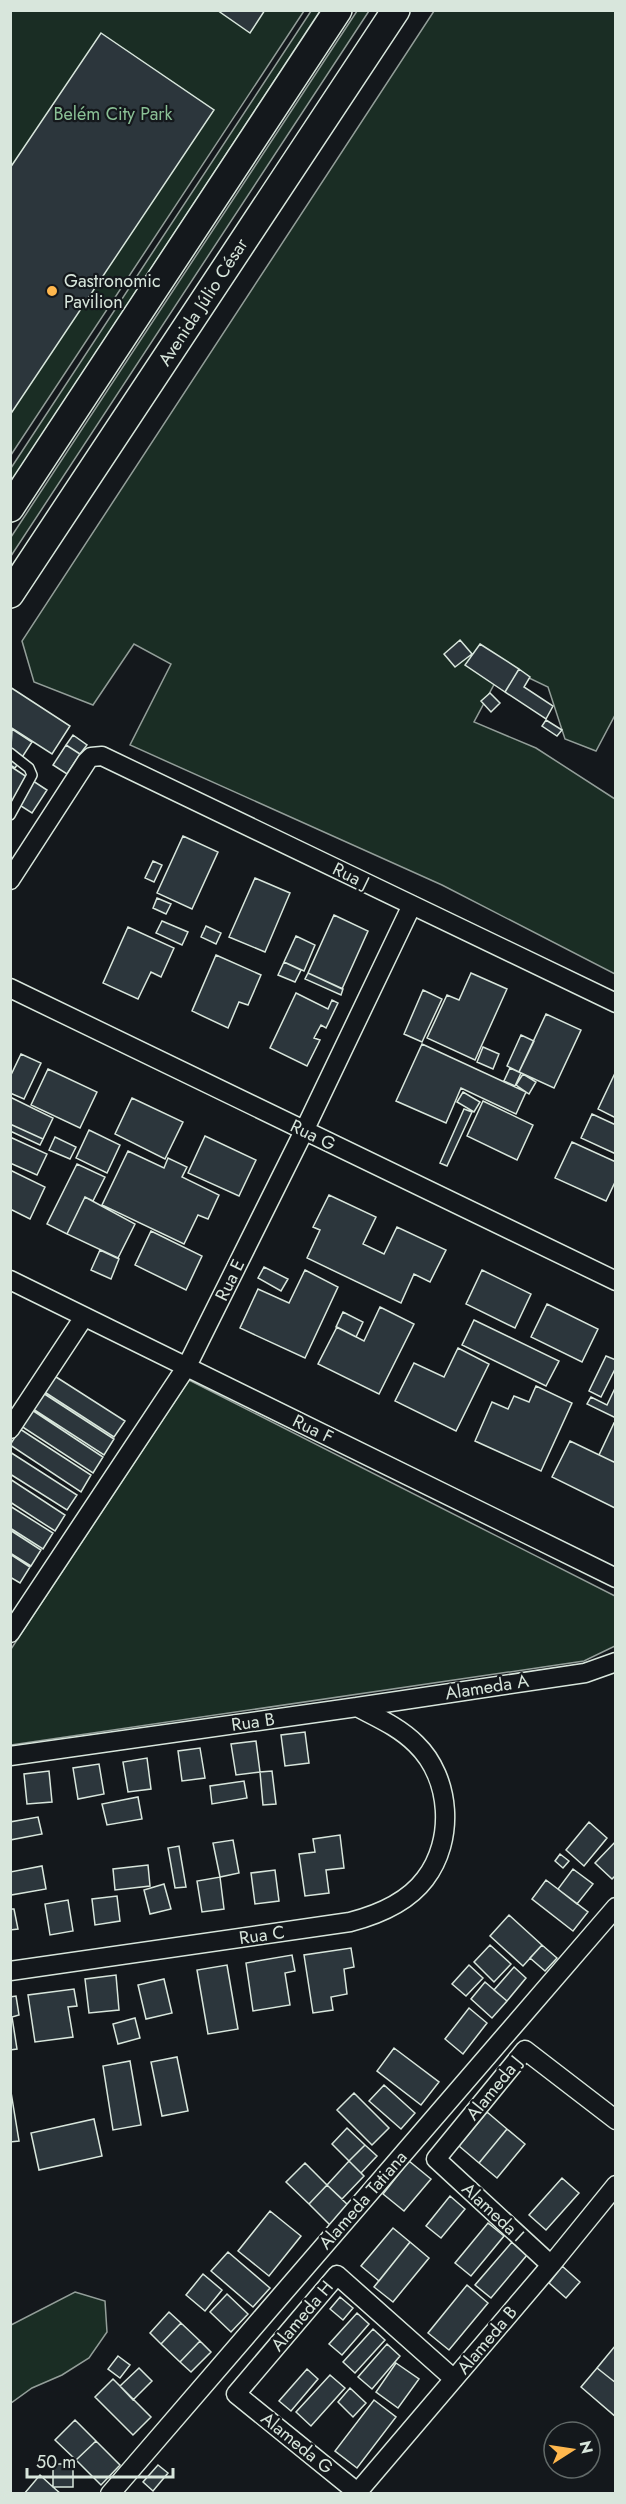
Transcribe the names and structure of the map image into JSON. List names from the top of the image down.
{
  "streets": {
    "main road": ["Avenida Júlio César"],
    "street": [
      "Rua J",
      "Rua G",
      "Rua E",
      "Rua F",
      "Alameda A",
      "Rua B",
      "Rua C",
      "Alameda J",
      "Alameda Tatiana",
      "Alameda I",
      "Alameda H",
      "Alameda B",
      "Alameda G"
    ]
  },
  "crossings": [
    ["Rua J", "Rua E"],
    ["Rua G", "Rua E"],
    ["Rua E", "Rua F"],
    ["Alameda A", "Rua B"],
    ["Alameda A", "Rua C"],
    ["Rua B", "Rua C"],
    ["Alameda J", "Alameda I"],
    ["Alameda I", "Alameda B"],
    ["Alameda H", "Alameda B"],
    ["Alameda H", "Alameda G"],
    ["Alameda B", "Alameda G"]
  ],
  "parks": ["Belém City Park"],
  "places": ["Gastronomic Pavilion"],
  "scale_bar": "50 m",
  "north": "right"
}
